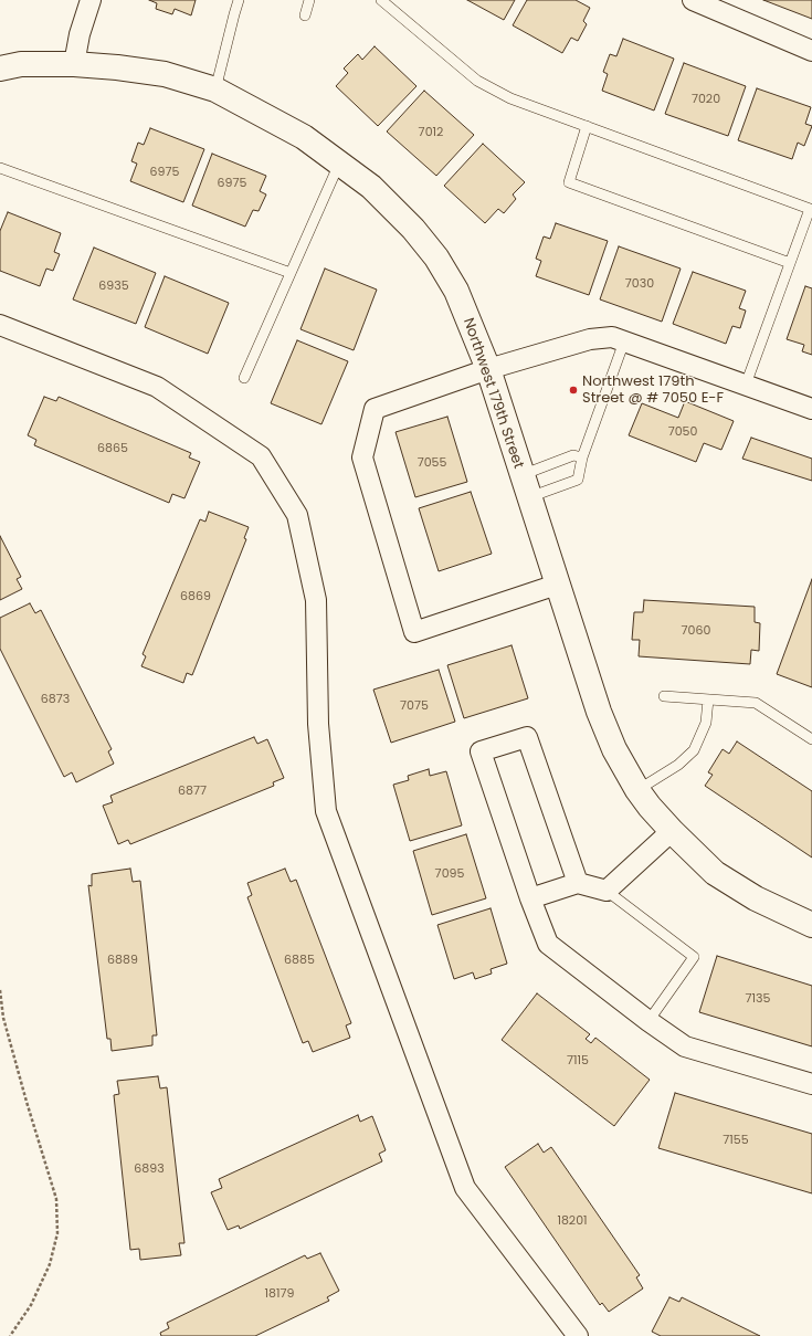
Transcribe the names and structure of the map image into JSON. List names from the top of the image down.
{
  "streets": {
    "street": ["Northwest 179th Street"]
  },
  "places": ["Northwest 179th Street @ # 7050 E-F"],
  "house_numbers": [
    "7020",
    "7012",
    "6975",
    "6975",
    "7030",
    "6935",
    "7050",
    "6865",
    "7055",
    "6869",
    "7060",
    "6873",
    "7075",
    "6877",
    "7095",
    "6889",
    "6885",
    "7135",
    "7115",
    "7155",
    "6893",
    "18201",
    "18179"
  ]
}
